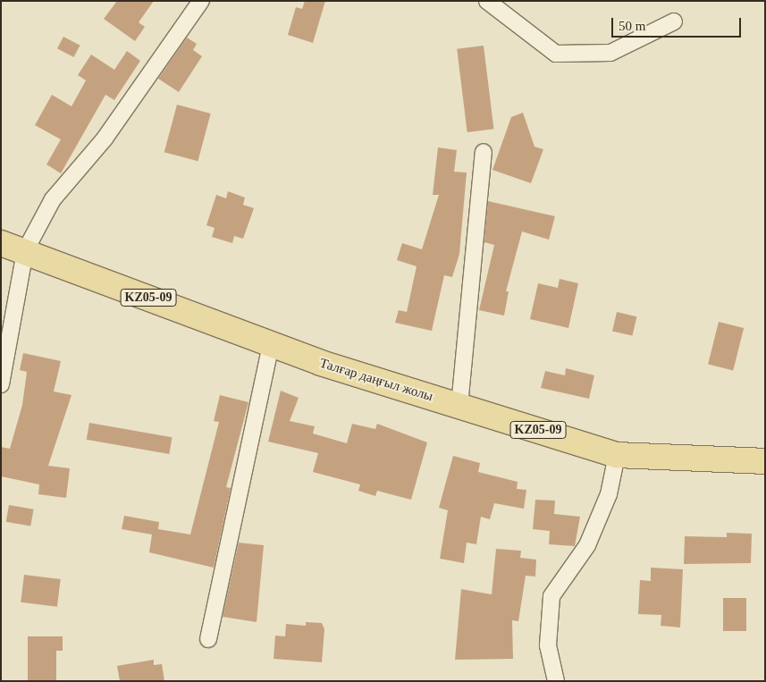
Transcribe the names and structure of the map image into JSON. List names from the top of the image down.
{
  "streets": {
    "main road": ["KZ05-09", "Талғар даңғыл жолы"]
  },
  "scale_bar": "50 m"
}
